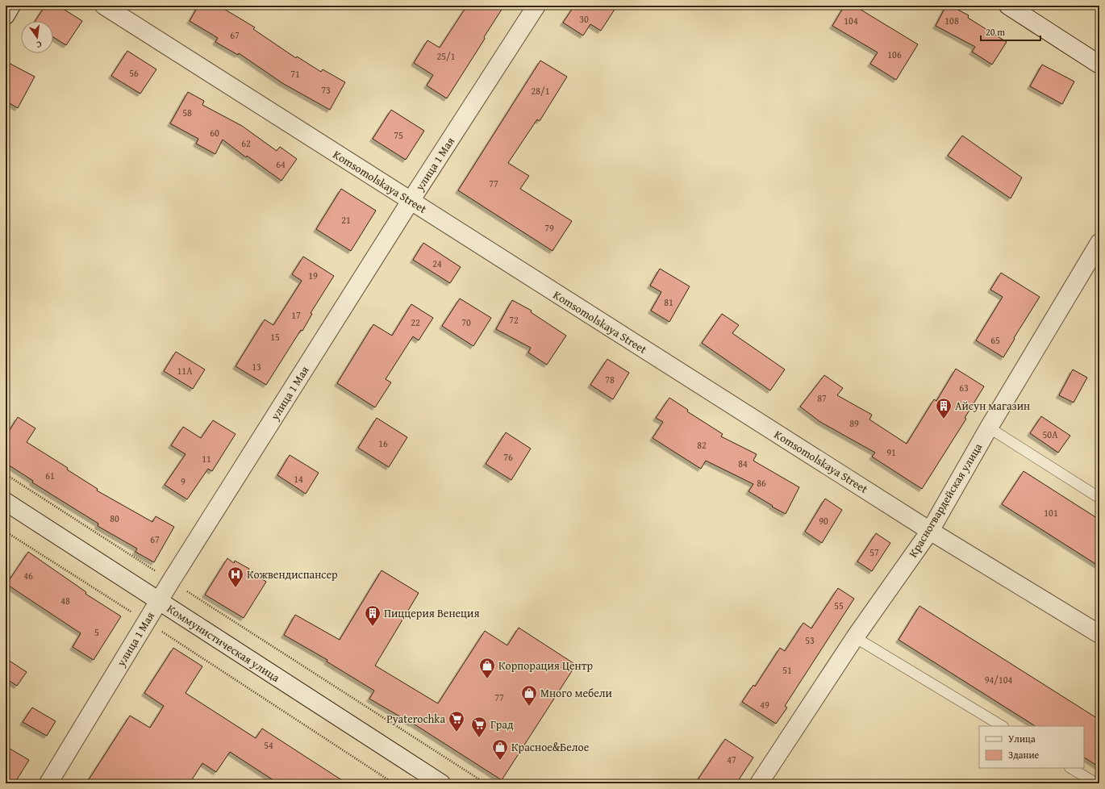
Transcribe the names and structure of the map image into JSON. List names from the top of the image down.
{
  "streets": {
    "street": [
      "улица 1 Мая",
      "Komsomolskaya Street",
      "Красногвардейская улица",
      "Коммунистическая улица"
    ]
  },
  "crossings": [
    ["улица 1 Мая", "Komsomolskaya Street"],
    ["улица 1 Мая", "Коммунистическая улица"],
    ["Komsomolskaya Street", "Красногвардейская улица"]
  ],
  "places": {
    "building": ["Айсун магазин", "Пиццерия Венеция"],
    "hospital": ["Кожвендиспансер"],
    "shop": ["Корпорация Центр", "Много мебели", "Красное&Белое"],
    "supermarket": ["Pyaterochka", "Град"]
  },
  "house_numbers": [
    "30",
    "104",
    "108",
    "67",
    "106",
    "25/1",
    "56",
    "71",
    "73",
    "28/1",
    "58",
    "60",
    "75",
    "62",
    "64",
    "77",
    "21",
    "79",
    "24",
    "19",
    "81",
    "17",
    "72",
    "22",
    "70",
    "15",
    "65",
    "13",
    "11А",
    "78",
    "63",
    "87",
    "89",
    "50А",
    "16",
    "82",
    "91",
    "76",
    "11",
    "84",
    "61",
    "14",
    "9",
    "86",
    "101",
    "80",
    "90",
    "67",
    "57",
    "46",
    "48",
    "55",
    "5",
    "53",
    "51",
    "94/104",
    "77",
    "49",
    "54",
    "47"
  ],
  "legend": ["Улица", "Здание"],
  "scale_bar": "20 m",
  "north": "bottom"
}
